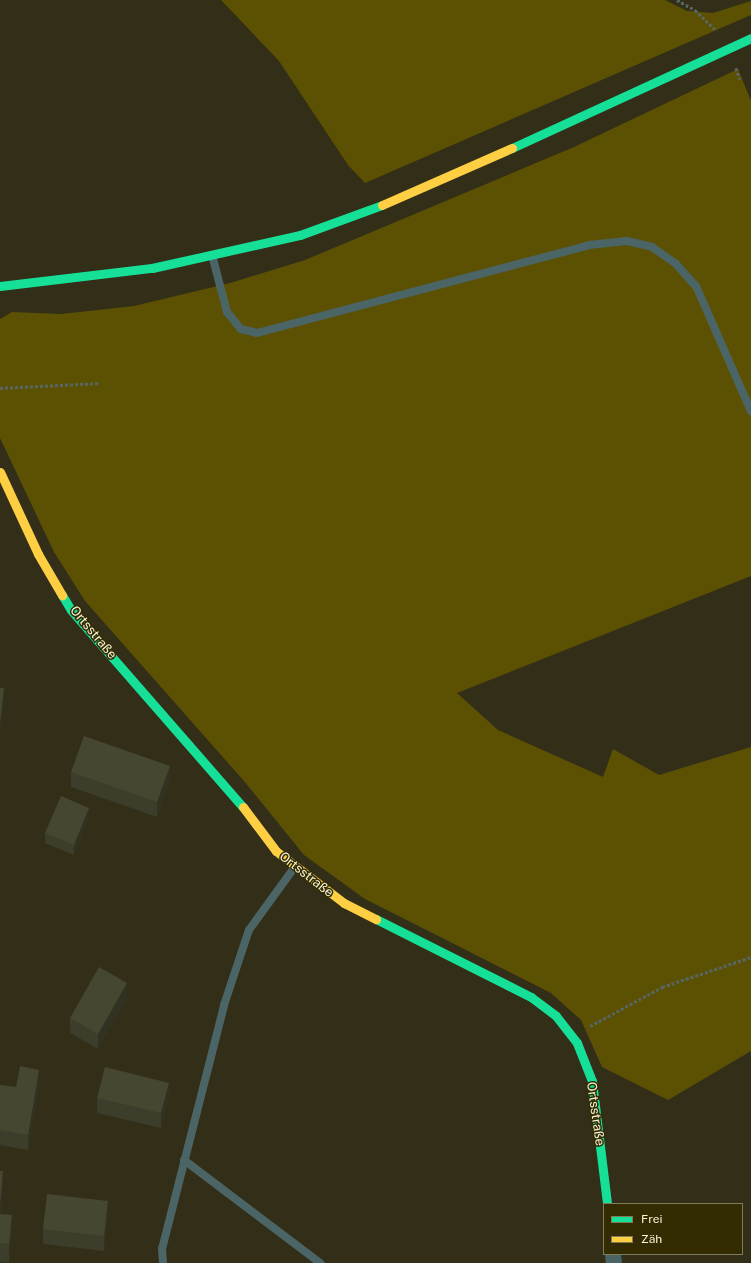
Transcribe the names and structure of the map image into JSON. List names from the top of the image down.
{
  "streets": {
    "street": ["Ortsstraße"]
  },
  "legend": ["Frei", "Zäh"]
}
